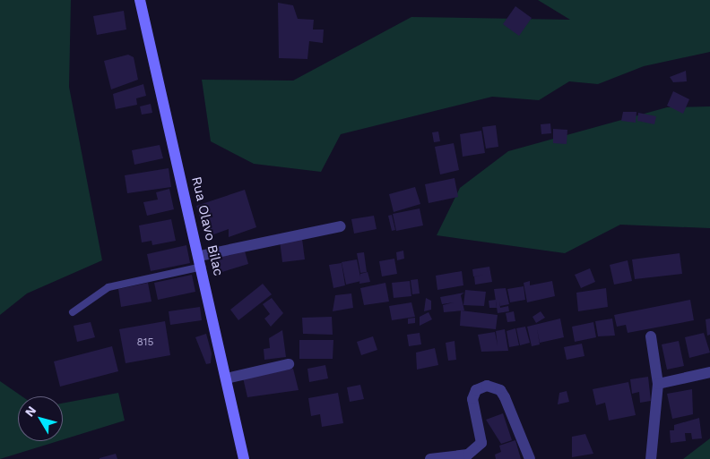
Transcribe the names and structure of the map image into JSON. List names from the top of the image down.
{
  "streets": {
    "main road": ["Rua Olavo Bilac"]
  },
  "house_numbers": ["815"],
  "north": "top left"
}
